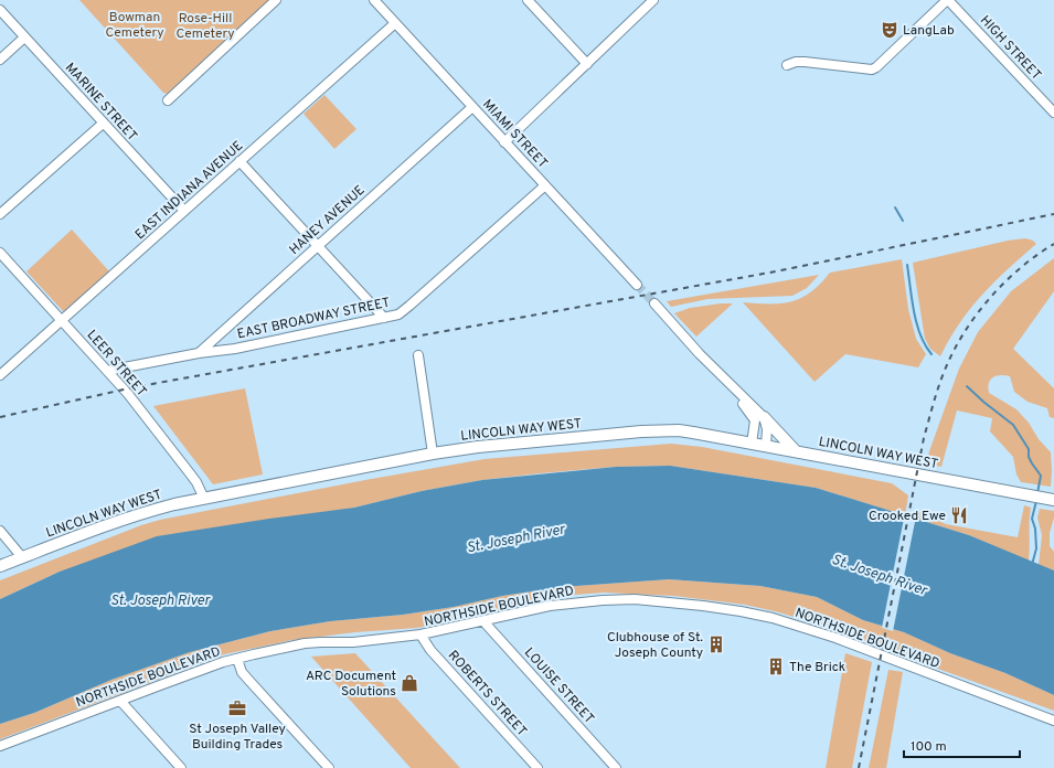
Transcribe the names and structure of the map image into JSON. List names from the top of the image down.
{
  "streets": {
    "main road": ["LINCOLN WAY WEST"],
    "street": [
      "HIGH STREET",
      "MARINE STREET",
      "MIAMI STREET",
      "EAST INDIANA AVENUE",
      "HANEY AVENUE",
      "EAST BROADWAY STREET",
      "LEER STREET",
      "NORTHSIDE BOULEVARD",
      "LOUISE STREET",
      "ROBERTS STREET"
    ]
  },
  "crossings": [
    ["MARINE STREET", "EAST INDIANA AVENUE"],
    ["MIAMI STREET", "EAST INDIANA AVENUE"],
    ["MIAMI STREET", "HANEY AVENUE"],
    ["MIAMI STREET", "EAST BROADWAY STREET"],
    ["EAST INDIANA AVENUE", "LEER STREET"],
    ["HANEY AVENUE", "EAST BROADWAY STREET"],
    ["EAST BROADWAY STREET", "LEER STREET"],
    ["LEER STREET", "LINCOLN WAY WEST"],
    ["NORTHSIDE BOULEVARD", "LOUISE STREET"],
    ["NORTHSIDE BOULEVARD", "ROBERTS STREET"]
  ],
  "water": ["St. Joseph River"],
  "parks": ["Bowman Cemetery", "Rose-Hill Cemetery"],
  "places": {
    "theatre": ["LangLab"],
    "restaurant": ["Crooked Ewe"],
    "building": ["Clubhouse of St. Joseph County", "The Brick"],
    "shop": ["ARC Document Solutions"],
    "office": ["St Joseph Valley Building Trades"]
  },
  "scale_bar": "100 m"
}
